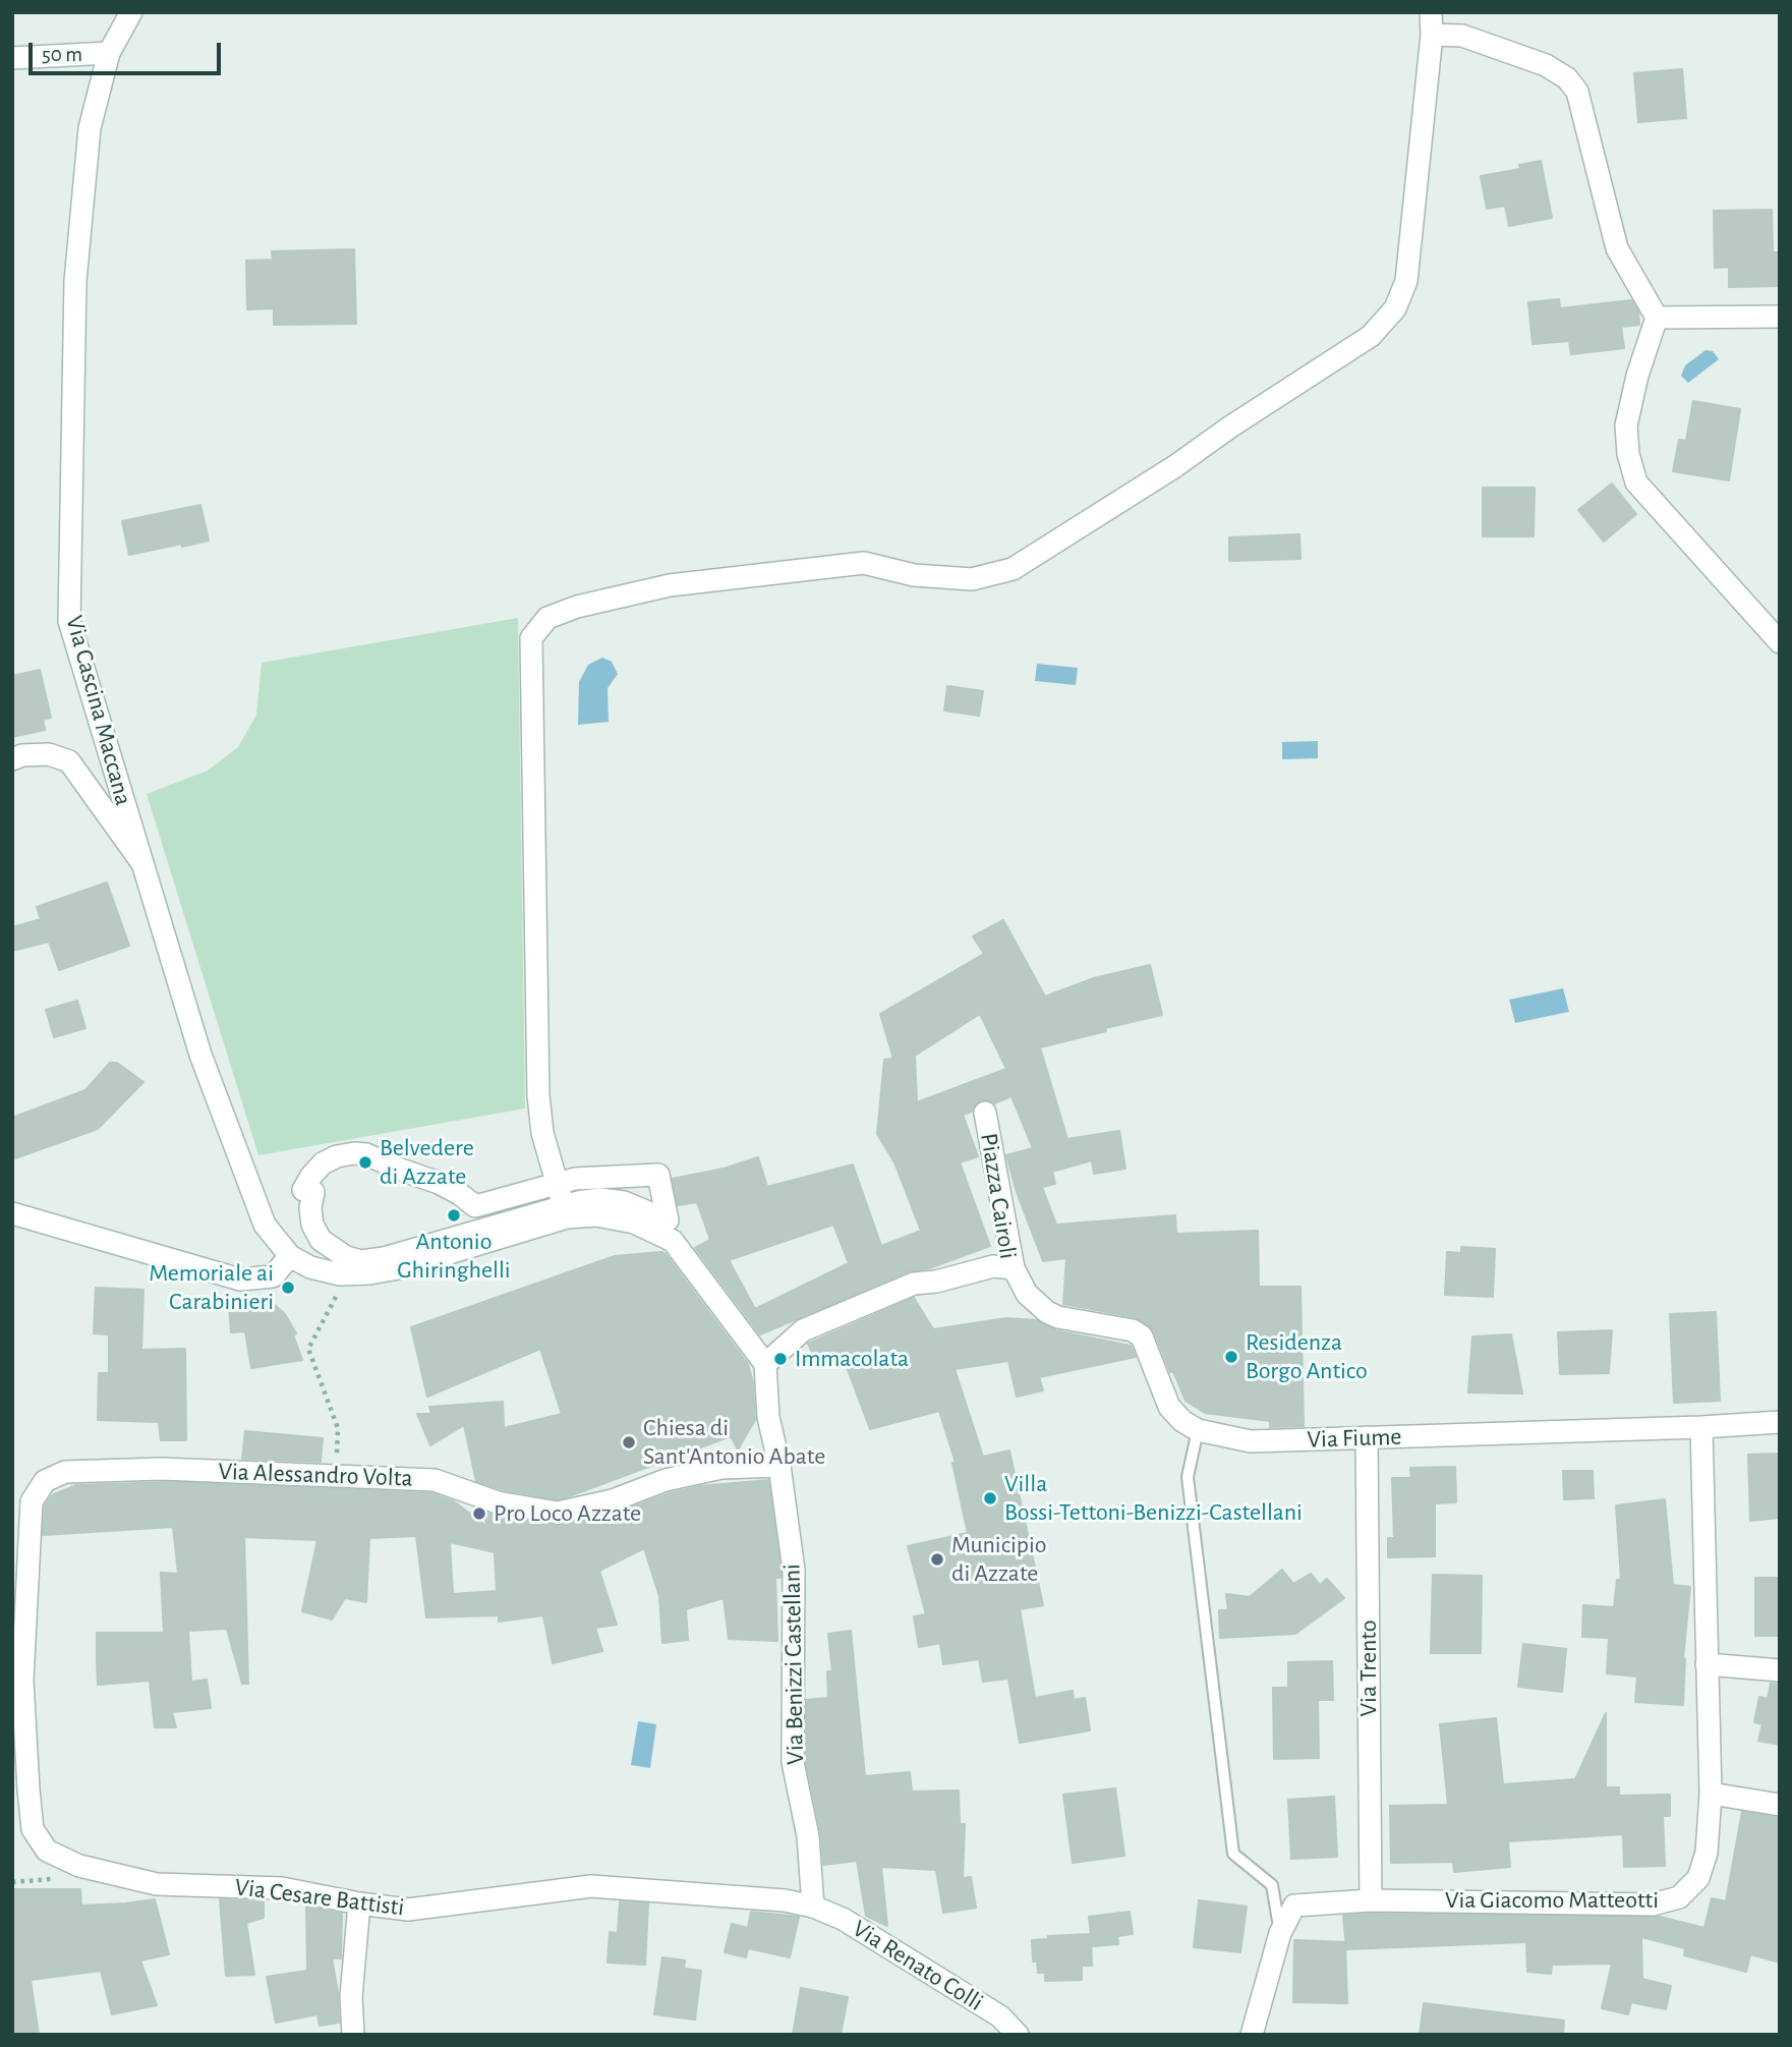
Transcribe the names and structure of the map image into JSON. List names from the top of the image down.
{
  "streets": {
    "street": [
      "Via Cascina Maccana",
      "Piazza Cairoli",
      "Via Fiume",
      "Via Alessandro Volta",
      "Via Benizzi Castellani",
      "Via Trento",
      "Via Cesare Battisti",
      "Via Giacomo Matteotti",
      "Via Renato Colli"
    ]
  },
  "crossings": [
    ["Piazza Cairoli", "Via Fiume"],
    ["Piazza Cairoli", "Via Benizzi Castellani"],
    ["Via Fiume", "Via Trento"],
    ["Via Fiume", "Via Giacomo Matteotti"],
    ["Via Alessandro Volta", "Via Benizzi Castellani"],
    ["Via Alessandro Volta", "Via Cesare Battisti"],
    ["Via Benizzi Castellani", "Via Cesare Battisti"],
    ["Via Benizzi Castellani", "Via Renato Colli"],
    ["Via Trento", "Via Giacomo Matteotti"],
    ["Via Cesare Battisti", "Via Renato Colli"]
  ],
  "places": [
    "Belvedere di Azzate",
    "Antonio Ghiringhelli",
    "Memoriale ai Carabinieri",
    "Residenza Borgo Antico",
    "Immacolata",
    "Chiesa di Sant'Antonio Abate",
    "Villa Bossi-Tettoni-Benizzi-Castellani",
    "Pro Loco Azzate",
    "Municipio di Azzate"
  ],
  "scale_bar": "50 m"
}
